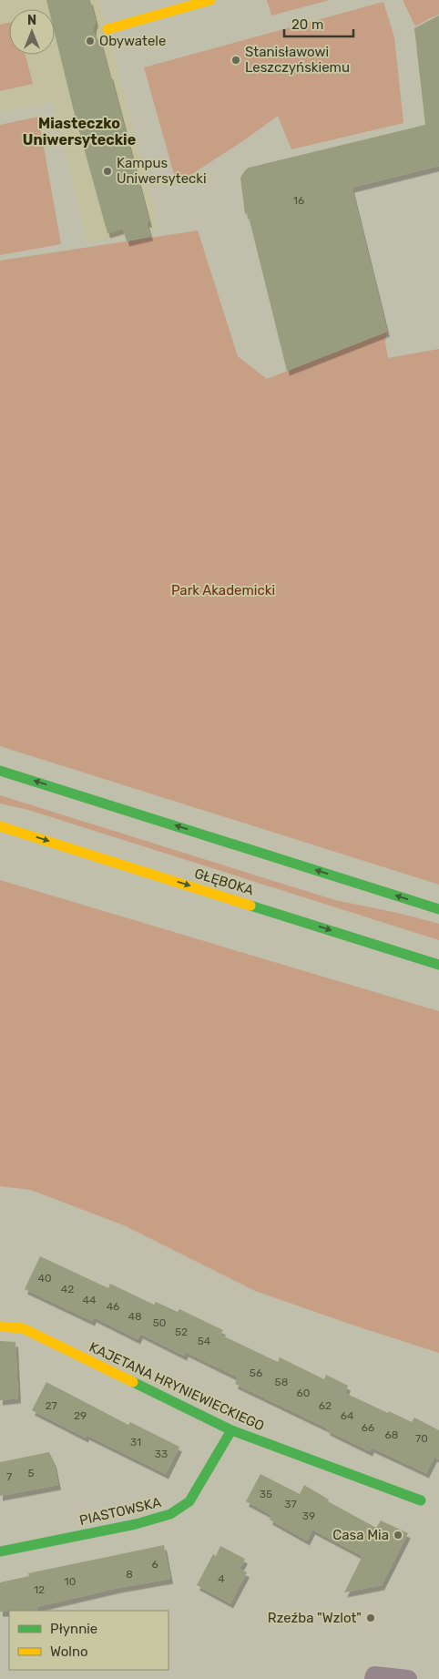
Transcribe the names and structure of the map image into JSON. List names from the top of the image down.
{
  "streets": {
    "main road": ["GŁĘBOKA", "KAJETANA HRYNIEWIECKIEGO", "PIASTOWSKA"]
  },
  "crossings": [
    ["KAJETANA HRYNIEWIECKIEGO", "PIASTOWSKA"]
  ],
  "districts": ["Miasteczko Uniwersyteckie"],
  "parks": ["Park Akademicki"],
  "places": [
    "Obywatele",
    "Stanisławowi Leszczyńskiemu",
    "Kampus Uniwersytecki",
    "Casa Mia",
    "Rzeźba \"Wzlot\""
  ],
  "house_numbers": [
    "16",
    "40",
    "42",
    "44",
    "46",
    "48",
    "50",
    "52",
    "54",
    "56",
    "58",
    "60",
    "27",
    "62",
    "29",
    "64",
    "66",
    "68",
    "70",
    "31",
    "33",
    "5",
    "7",
    "35",
    "37",
    "39",
    "6",
    "8",
    "4",
    "10",
    "12"
  ],
  "legend": ["Płynnie", "Wolno"],
  "scale_bar": "20 m",
  "north": "top"
}
